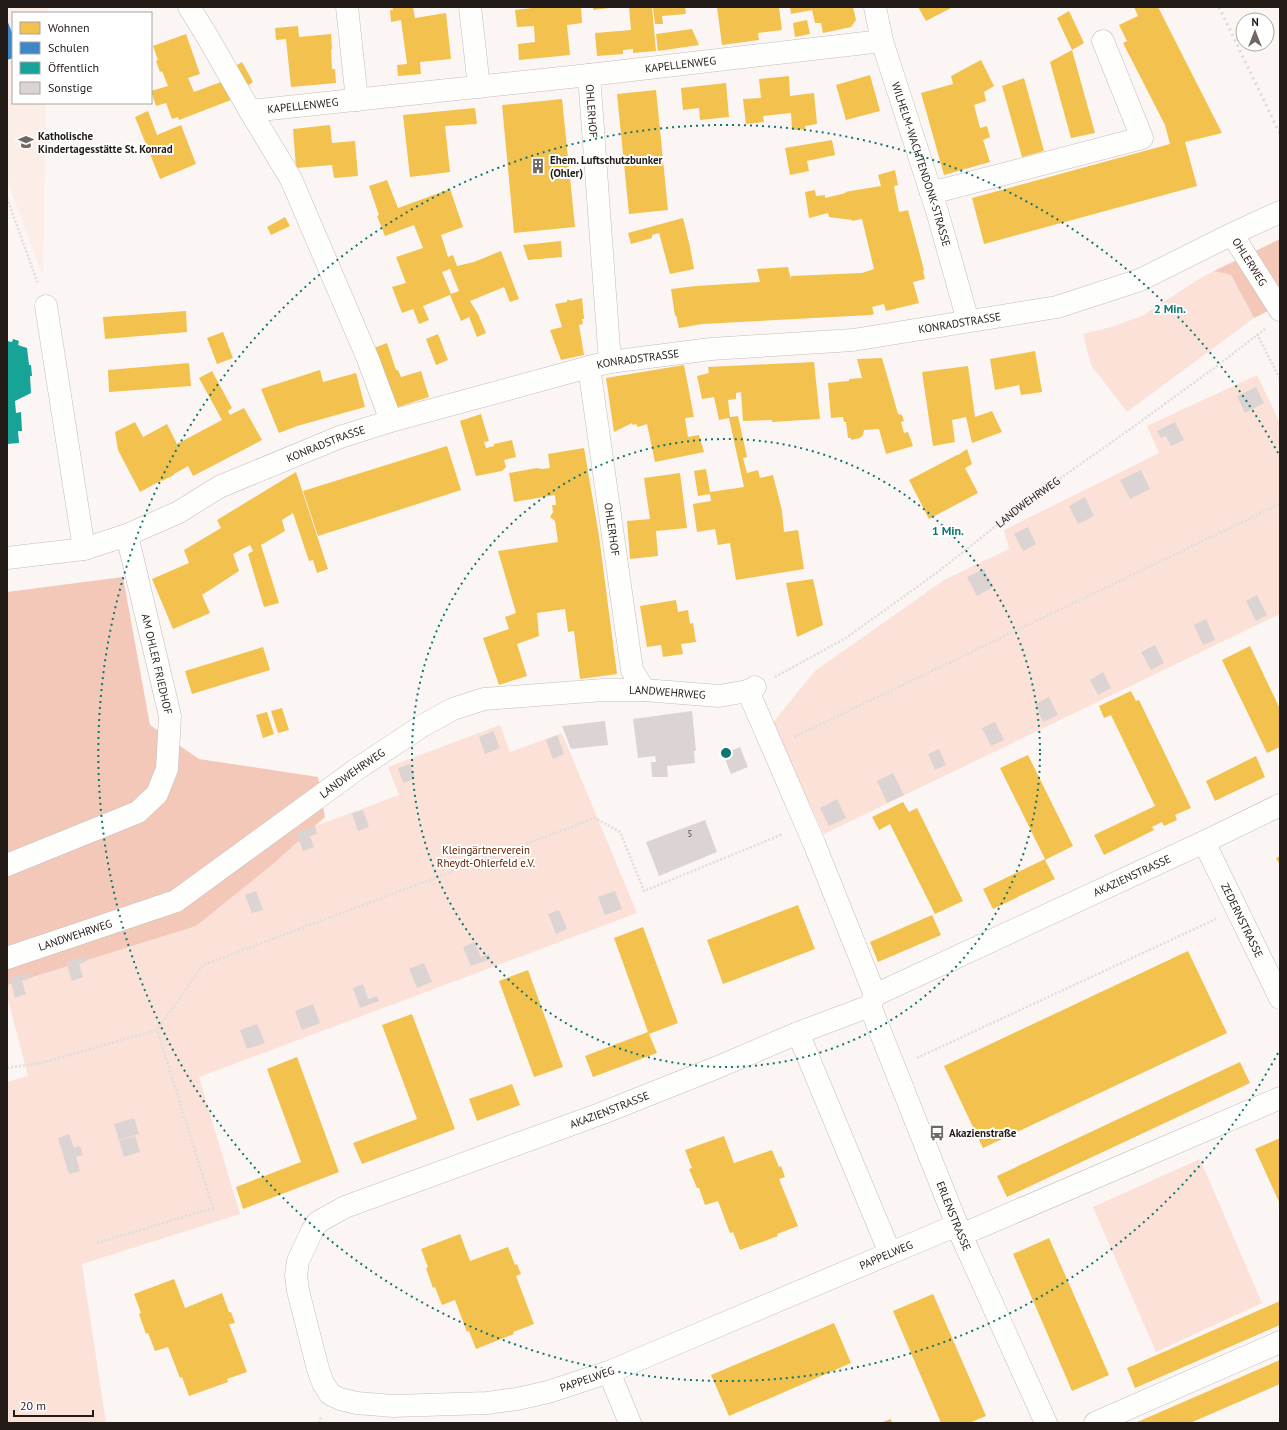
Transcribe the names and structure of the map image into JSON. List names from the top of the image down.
{
  "streets": {
    "street": [
      "KAPELLENWEG",
      "OHLERHOF",
      "WILHELM-WACHTENDONK-STRASSE",
      "OHLERWEG",
      "KONRADSTRASSE",
      "LANDWEHRWEG",
      "AM OHLER FRIEDHOF",
      "AKAZIENSTRASSE",
      "ZEDERNSTRASSE",
      "ERLENSTRASSE",
      "PAPPELWEG"
    ]
  },
  "crossings": [
    ["KAPELLENWEG", "OHLERHOF"],
    ["KAPELLENWEG", "WILHELM-WACHTENDONK-STRASSE"],
    ["OHLERHOF", "KONRADSTRASSE"],
    ["OHLERHOF", "LANDWEHRWEG"],
    ["WILHELM-WACHTENDONK-STRASSE", "KONRADSTRASSE"],
    ["OHLERWEG", "KONRADSTRASSE"],
    ["OHLERWEG", "LANDWEHRWEG"],
    ["KONRADSTRASSE", "AM OHLER FRIEDHOF"],
    ["LANDWEHRWEG", "ERLENSTRASSE"],
    ["AKAZIENSTRASSE", "ZEDERNSTRASSE"],
    ["AKAZIENSTRASSE", "ERLENSTRASSE"],
    ["AKAZIENSTRASSE", "PAPPELWEG"],
    ["ERLENSTRASSE", "PAPPELWEG"]
  ],
  "parks": ["Kleingärtnerverein Rheydt-Ohlerfeld e.V."],
  "places": {
    "school or university": ["Katholische Kindertagesstätte St. Konrad"],
    "building": ["Ehem. Luftschutzbunker (Ohler)"],
    "bus stop": ["Akazienstraße"]
  },
  "house_numbers": ["5"],
  "legend": [
    "Wohnen",
    "Schulen",
    "Öffentlich",
    "Sonstige"
  ],
  "scale_bar": "20 m",
  "north": "top",
  "rings": ["2 Min.", "1 Min."]
}
